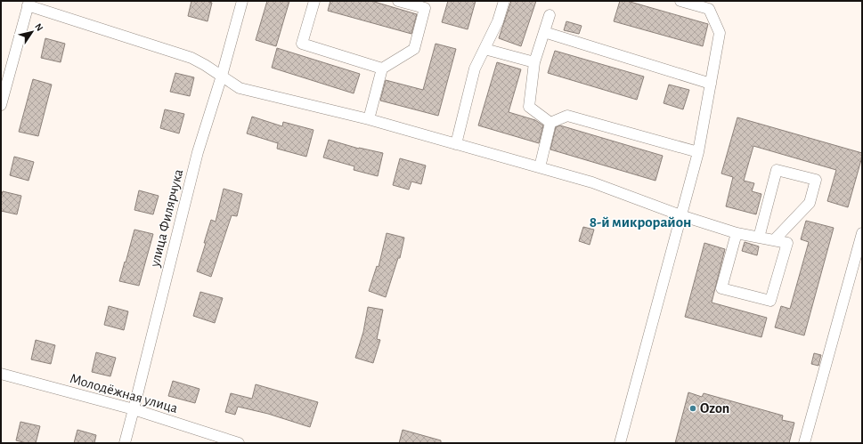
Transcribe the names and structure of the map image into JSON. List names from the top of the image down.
{
  "streets": {
    "street": ["улица Филярчука", "Молодёжная улица"]
  },
  "crossings": [
    ["улица Филярчука", "Молодёжная улица"]
  ],
  "districts": ["8-й микрорайон"],
  "places": ["Ozon"],
  "north": "top right"
}
